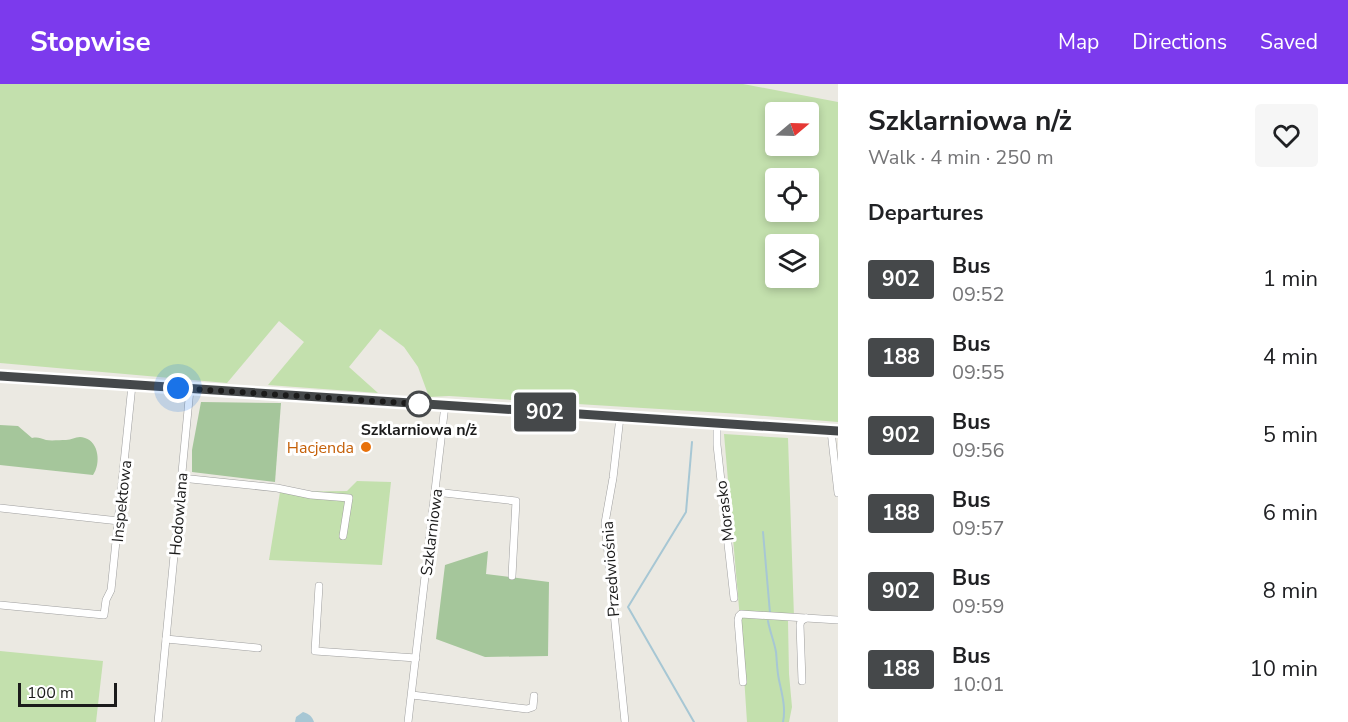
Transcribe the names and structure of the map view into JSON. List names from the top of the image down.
{
  "streets": {
    "street": [
      "Inspektowa",
      "Morasko",
      "Hodowlana",
      "Szklarniowa",
      "Przedwiośnia"
    ]
  },
  "places": ["Szklarniowa n/ż", "Hacjenda"],
  "lines": ["bus line 902"],
  "scale_bar": "100 m",
  "north": "right",
  "page": {
    "header": "Stopwise",
    "nav": ["Map", "Directions", "Saved"],
    "on_map": "902",
    "heading": [
      ["Szklarniowa n/ż", "Walk · 4 min · 250 m"],
      "Departures"
    ],
    "list": [
      {
        "mark": "902",
        "name": "Bus",
        "note": "09:52",
        "value": "1 min"
      },
      {
        "mark": "188",
        "name": "Bus",
        "note": "09:55",
        "value": "4 min"
      },
      {
        "mark": "902",
        "name": "Bus",
        "note": "09:56",
        "value": "5 min"
      },
      {
        "mark": "188",
        "name": "Bus",
        "note": "09:57",
        "value": "6 min"
      },
      {
        "mark": "902",
        "name": "Bus",
        "note": "09:59",
        "value": "8 min"
      },
      {
        "mark": "188",
        "name": "Bus",
        "note": "10:01",
        "value": "10 min"
      }
    ],
    "scale": "100 m"
  }
}
